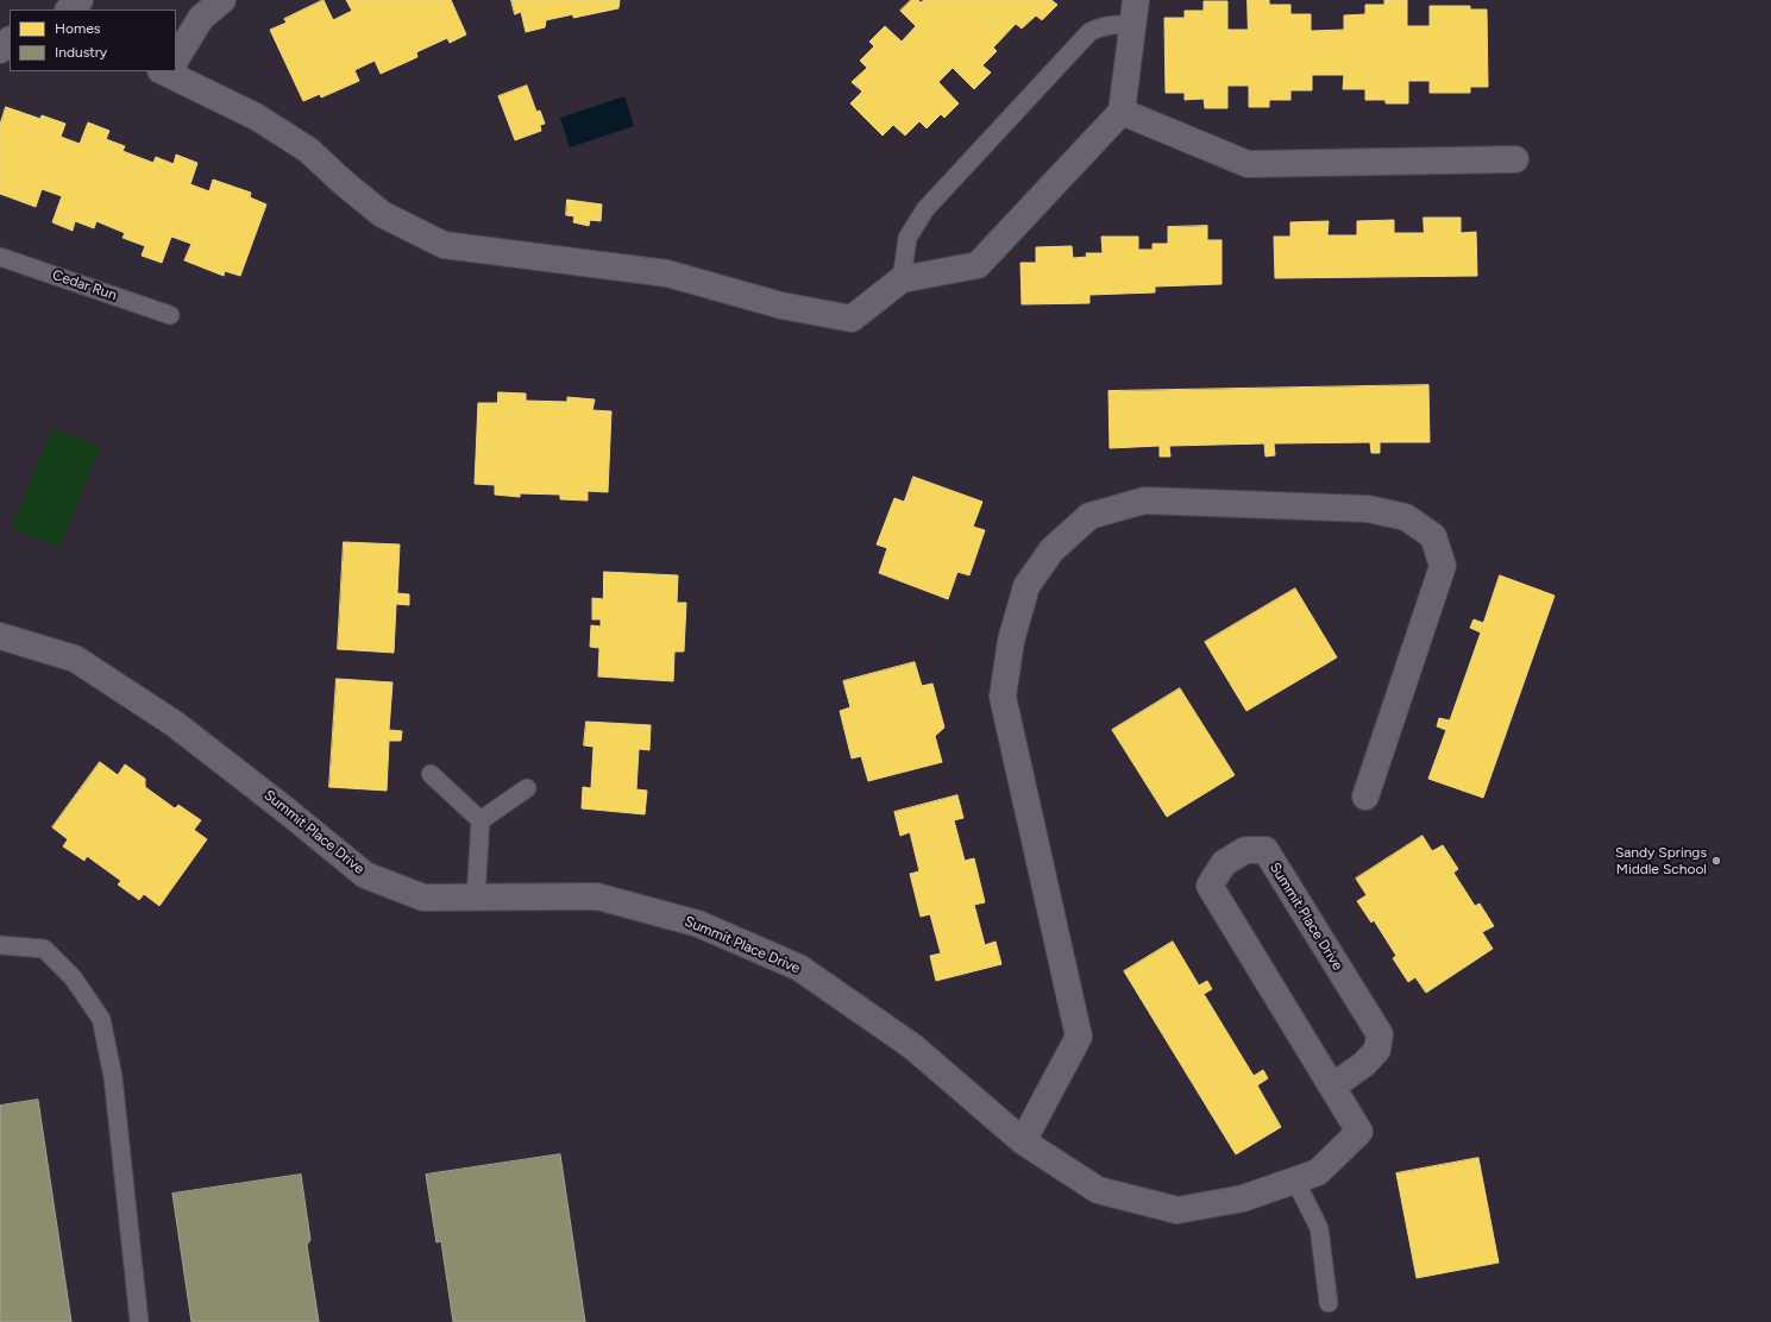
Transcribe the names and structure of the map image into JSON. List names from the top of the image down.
{
  "streets": {
    "street": ["Summit Place Drive"],
    "lane": ["Cedar Run"]
  },
  "places": ["Sandy Springs Middle School"],
  "legend": ["Homes", "Industry"]
}
